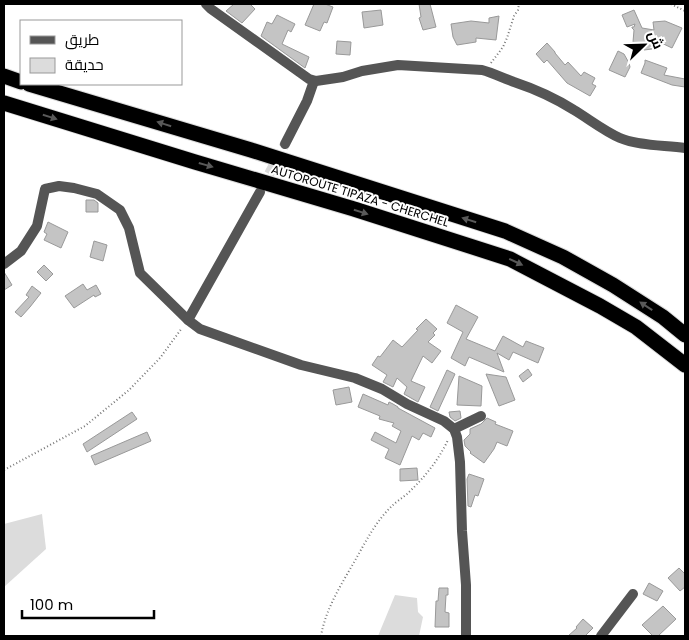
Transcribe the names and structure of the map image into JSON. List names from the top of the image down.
{
  "streets": {
    "highway": ["AUTOROUTE TIPAZA - CHERCHEL"]
  },
  "legend": ["طريق", "حديقة"],
  "scale_bar": "100 m",
  "north": "top right"
}
